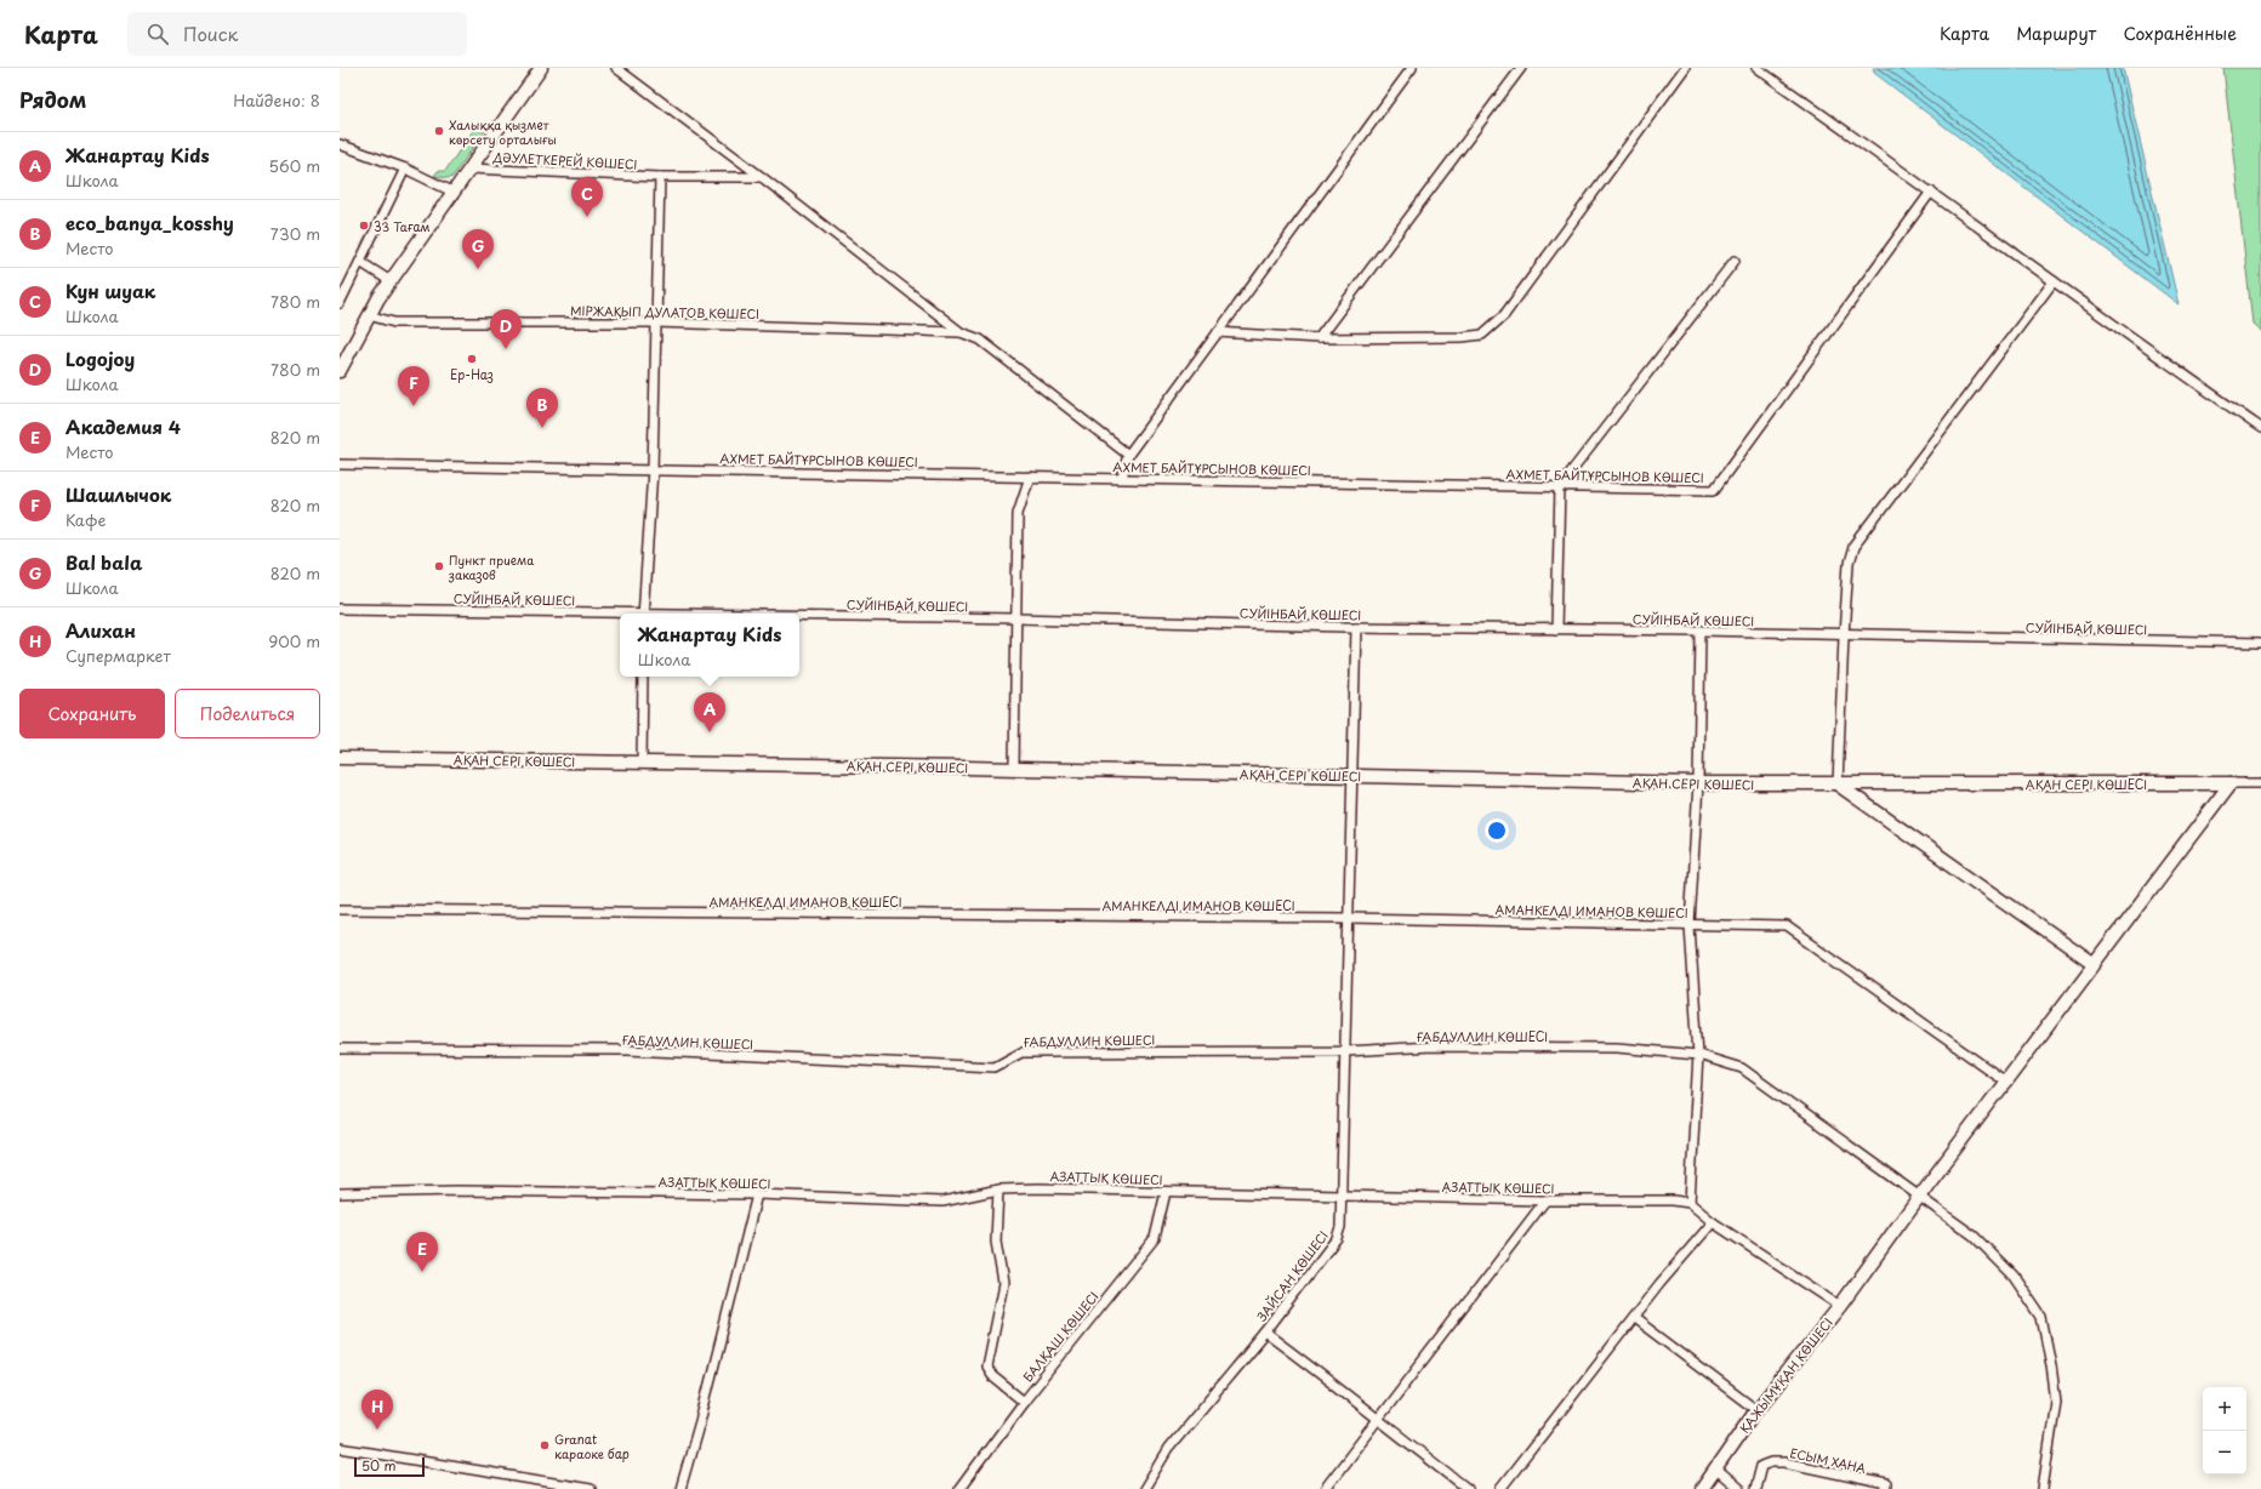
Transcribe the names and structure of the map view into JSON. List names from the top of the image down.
{
  "streets": {
    "street": [
      "ДӘУЛЕТКЕРЕЙ КӨШЕСІ",
      "МІРЖАҚЫП ДУЛАТОВ КӨШЕСІ",
      "АХМЕТ БАЙТҰРСЫНОВ КӨШЕСІ",
      "СУЙІНБАЙ КӨШЕСІ",
      "АҚАН СЕРІ КӨШЕСІ",
      "АМАНКЕЛДІ ИМАНОВ КӨШЕСІ",
      "ҒАБДУЛЛИН КӨШЕСІ",
      "АЗАТТЫҚ КӨШЕСІ",
      "ЗАЙСАН КӨШЕСІ",
      "БАЛҚАШ КӨШЕСІ",
      "ҚАЖЫМҰҚАН КӨШЕСІ",
      "ЕСЫМ ХАНА"
    ]
  },
  "crossings": [
    ["СУЙІНБАЙ КӨШЕСІ", "ЗАЙСАН КӨШЕСІ"],
    ["АҚАН СЕРІ КӨШЕСІ", "ЗАЙСАН КӨШЕСІ"],
    ["АҚАН СЕРІ КӨШЕСІ", "ҚАЖЫМҰҚАН КӨШЕСІ"],
    ["АМАНКЕЛДІ ИМАНОВ КӨШЕСІ", "ЗАЙСАН КӨШЕСІ"],
    ["АМАНКЕЛДІ ИМАНОВ КӨШЕСІ", "ҚАЖЫМҰҚАН КӨШЕСІ"],
    ["ҒАБДУЛЛИН КӨШЕСІ", "ЗАЙСАН КӨШЕСІ"],
    ["ҒАБДУЛЛИН КӨШЕСІ", "ҚАЖЫМҰҚАН КӨШЕСІ"],
    ["АЗАТТЫҚ КӨШЕСІ", "ЗАЙСАН КӨШЕСІ"],
    ["АЗАТТЫҚ КӨШЕСІ", "БАЛҚАШ КӨШЕСІ"]
  ],
  "places": [
    "Халыққа қызмет көрсету орталығы",
    "33 Тағам",
    "Ер-Наз",
    "Пункт приема заказов",
    "Granat караоке бар"
  ],
  "scale_bar": "50 m",
  "page": {
    "header": "Карта",
    "search": "Поиск",
    "nav": ["Карта", "Маршрут", "Сохранённые"],
    "heading": ["Рядом", "Найдено: 8"],
    "list": [
      {
        "mark": "A",
        "name": "Жанартау Kids",
        "note": "Школа",
        "value": "560 m"
      },
      {
        "mark": "B",
        "name": "eco_banya_kosshy",
        "note": "Место",
        "value": "730 m"
      },
      {
        "mark": "C",
        "name": "Кун шуак",
        "note": "Школа",
        "value": "780 m"
      },
      {
        "mark": "D",
        "name": "Logojoy",
        "note": "Школа",
        "value": "780 m"
      },
      {
        "mark": "E",
        "name": "Академия 4",
        "note": "Место",
        "value": "820 m"
      },
      {
        "mark": "F",
        "name": "Шашлычок",
        "note": "Кафе",
        "value": "820 m"
      },
      {
        "mark": "G",
        "name": "Bal bala",
        "note": "Школа",
        "value": "820 m"
      },
      {
        "mark": "H",
        "name": "Алихан",
        "note": "Супермаркет",
        "value": "900 m"
      }
    ],
    "pins": [
      "C",
      "G",
      "D",
      "F",
      "B",
      "A",
      "E",
      "H"
    ],
    "popup": ["Жанартау Kids", "Школа"],
    "buttons": ["Сохранить", "Поделиться"],
    "map_buttons": ["+", "−"],
    "scale": "50 m"
  }
}
